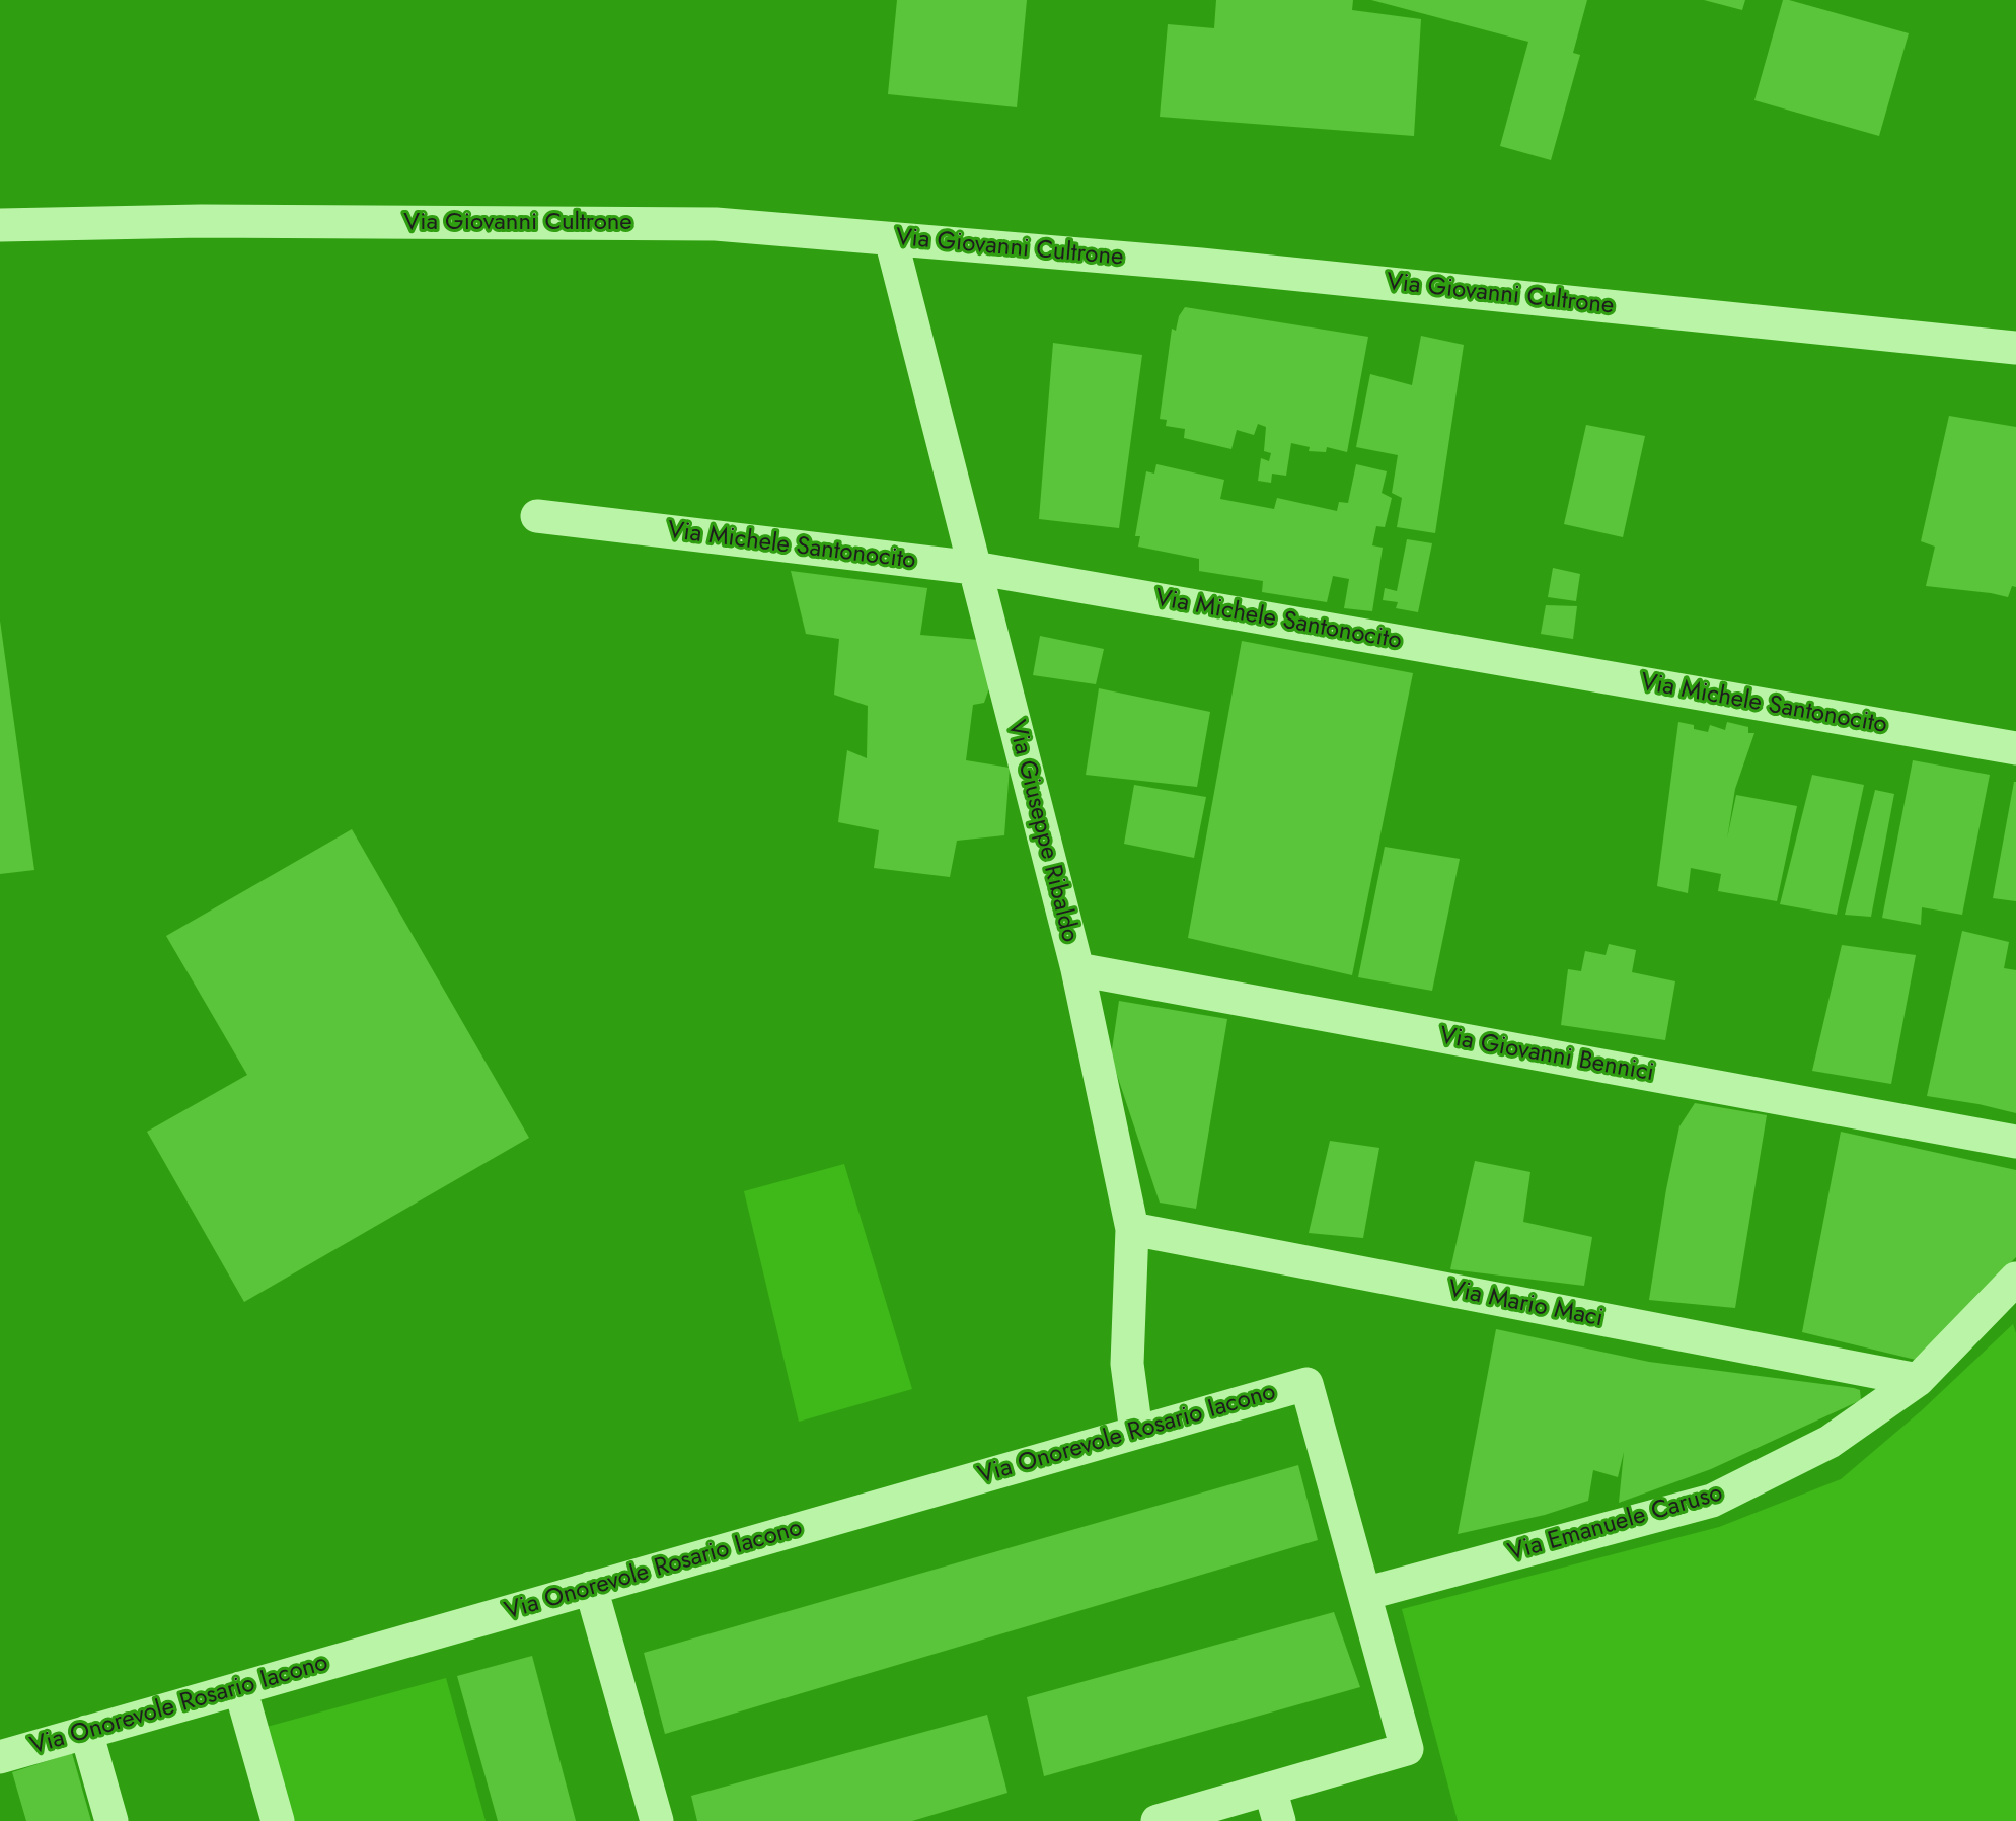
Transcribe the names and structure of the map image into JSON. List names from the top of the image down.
{
  "streets": {
    "street": [
      "Via Giovanni Cultrone",
      "Via Michele Santonocito",
      "Via Giuseppe Ribaldo",
      "Via Giovanni Bennici",
      "Via Mario Maci",
      "Via Onorevole Rosario Iacono",
      "Via Emanuele Caruso"
    ]
  },
  "crossings": [
    ["Via Giovanni Cultrone", "Via Giuseppe Ribaldo"],
    ["Via Michele Santonocito", "Via Giuseppe Ribaldo"],
    ["Via Giuseppe Ribaldo", "Via Giovanni Bennici"],
    ["Via Giuseppe Ribaldo", "Via Mario Maci"],
    ["Via Giuseppe Ribaldo", "Via Onorevole Rosario Iacono"],
    ["Via Mario Maci", "Via Emanuele Caruso"],
    ["Via Onorevole Rosario Iacono", "Via Emanuele Caruso"]
  ]
}
